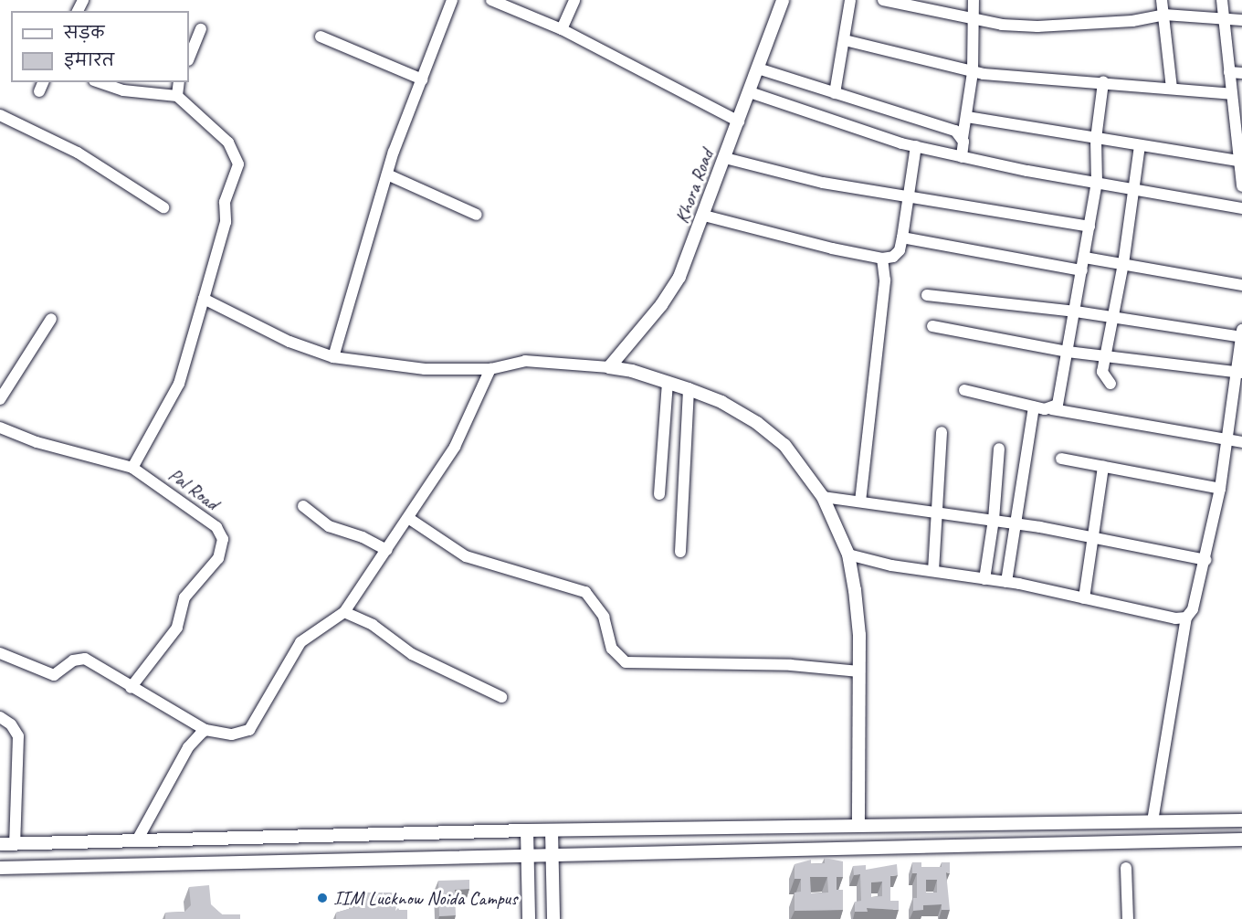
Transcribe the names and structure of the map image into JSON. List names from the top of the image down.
{
  "streets": {
    "street": ["Khora Road", "Pal Road"]
  },
  "places": ["IIM Lucknow Noida Campus"],
  "legend": ["सड़क", "इमारत"]
}
